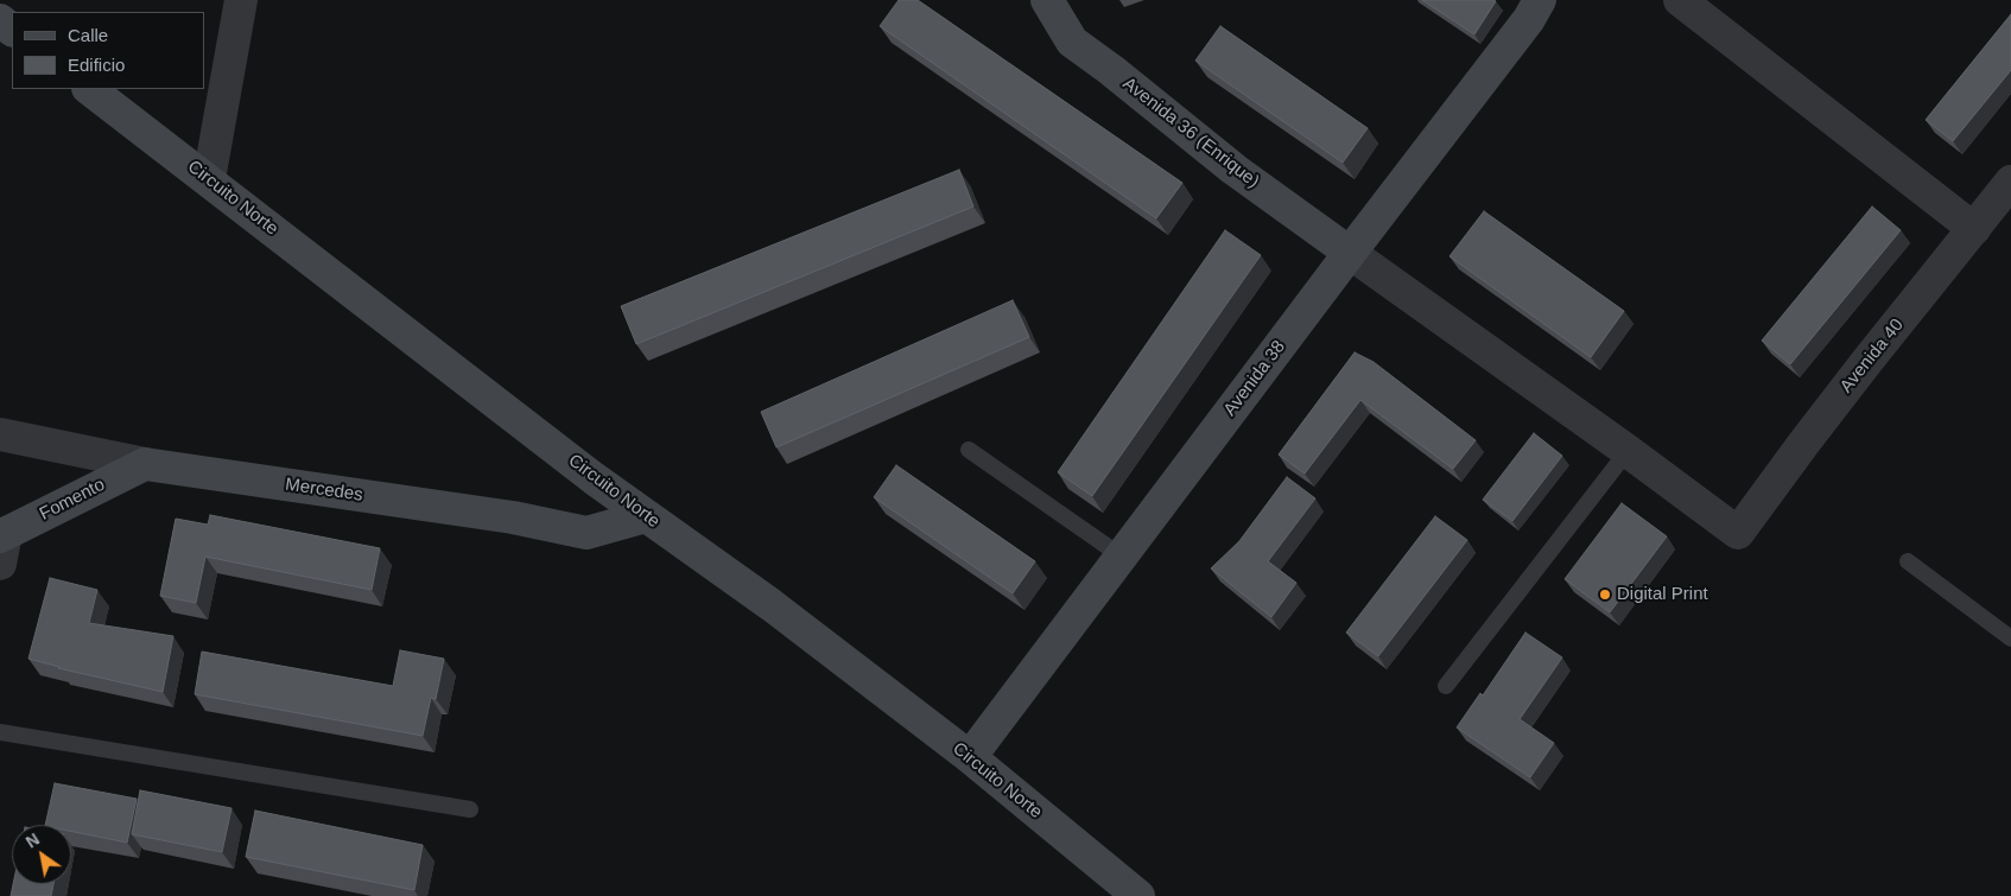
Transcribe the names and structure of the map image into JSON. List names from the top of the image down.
{
  "streets": {
    "street": [
      "Avenida 36 (Enrique)",
      "Circuito Norte",
      "Avenida 40",
      "Avenida 38",
      "Mercedes",
      "Fomento"
    ]
  },
  "crossings": [
    ["Avenida 36 (Enrique)", "Avenida 38"],
    ["Circuito Norte", "Avenida 38"],
    ["Circuito Norte", "Mercedes"],
    ["Mercedes", "Fomento"]
  ],
  "places": ["Digital Print"],
  "legend": ["Calle", "Edificio"],
  "north": "top left"
}
